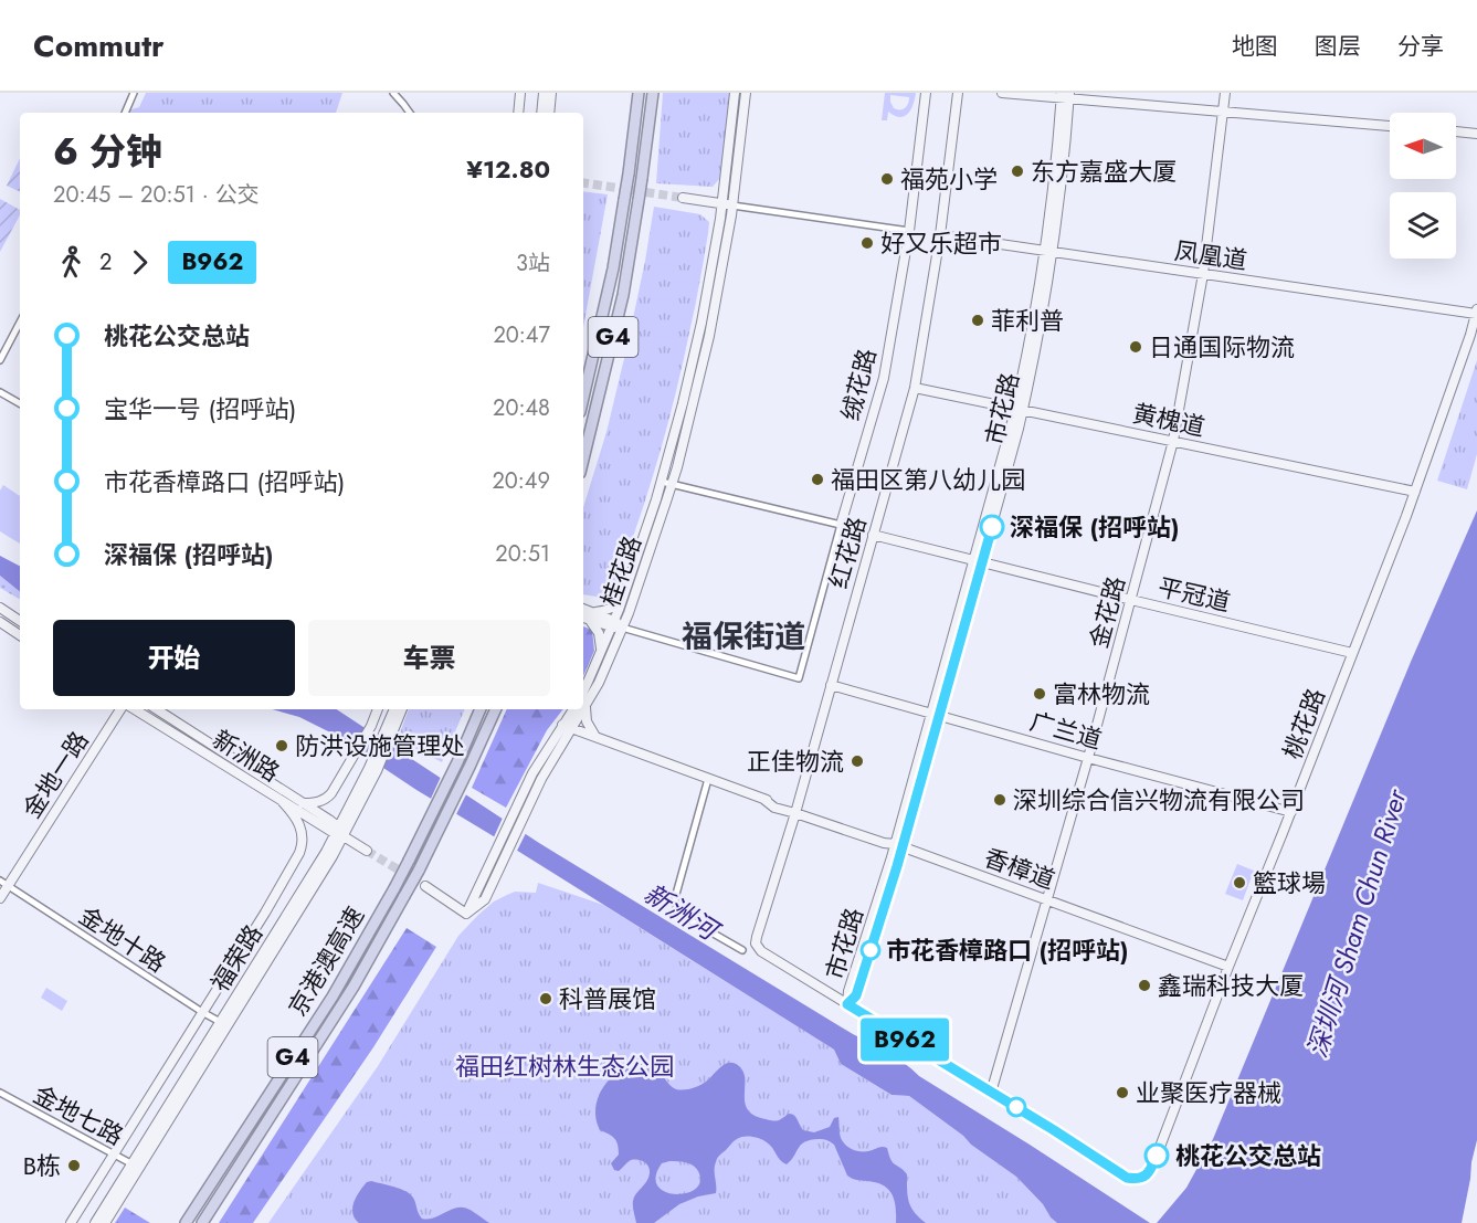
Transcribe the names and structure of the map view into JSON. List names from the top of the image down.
{
  "streets": {
    "highway": ["G4", "京港澳高速"],
    "street": [
      "凤凰道",
      "绒花路",
      "市花路",
      "黄槐道",
      "红花路",
      "桂花路",
      "平冠道",
      "金花路",
      "桃花路",
      "广兰道",
      "新洲路",
      "金地一路",
      "香樟道",
      "金地十路",
      "福荣路",
      "金地七路"
    ]
  },
  "crossings": [
    ["凤凰道", "市花路"],
    ["凤凰道", "红花路"],
    ["凤凰道", "金花路"],
    ["凤凰道", "桃花路"],
    ["绒花路", "桂花路"],
    ["市花路", "黄槐道"],
    ["市花路", "红花路"],
    ["市花路", "平冠道"],
    ["市花路", "广兰道"],
    ["市花路", "香樟道"],
    ["黄槐道", "红花路"],
    ["黄槐道", "金花路"],
    ["黄槐道", "桃花路"],
    ["红花路", "平冠道"],
    ["红花路", "广兰道"],
    ["红花路", "香樟道"],
    ["桂花路", "香樟道"],
    ["平冠道", "金花路"],
    ["平冠道", "桃花路"],
    ["金花路", "桃花路"],
    ["金花路", "广兰道"],
    ["金花路", "香樟道"],
    ["桃花路", "广兰道"],
    ["桃花路", "香樟道"],
    ["新洲路", "福荣路"],
    ["金地一路", "金地十路"],
    ["金地十路", "福荣路"],
    ["福荣路", "金地七路"]
  ],
  "districts": ["福保街道"],
  "water": ["新洲河", "深圳河 Sham Chun River"],
  "parks": ["福田红树林生态公园"],
  "places": [
    "东方嘉盛大厦",
    "福苑小学",
    "好又乐超市",
    "菲利普",
    "日通国际物流",
    "福田区第八幼儿园",
    "深福保 (招呼站)",
    "富林物流",
    "防洪设施管理处",
    "正佳物流",
    "深圳综合信兴物流有限公司",
    "籃球場",
    "市花香樟路口 (招呼站)",
    "鑫瑞科技大厦",
    "科普展馆",
    "业聚医疗器械",
    "桃花公交总站",
    "B栋"
  ],
  "lines": ["bus line B962"],
  "north": "left",
  "page": {
    "header": "Commutr",
    "nav": ["地图", "图层", "分享"],
    "on_map": "B962",
    "heading": ["6 分钟", "20:45 – 20:51 · 公交", "¥12.80"],
    "legs": ["2", "B962", "3站"],
    "list": [
      {
        "name": "桃花公交总站",
        "value": "20:47"
      },
      {
        "name": "宝华一号 (招呼站)",
        "value": "20:48"
      },
      {
        "name": "市花香樟路口 (招呼站)",
        "value": "20:49"
      },
      {
        "name": "深福保 (招呼站)",
        "value": "20:51"
      }
    ],
    "buttons": ["开始", "车票"]
  }
}
